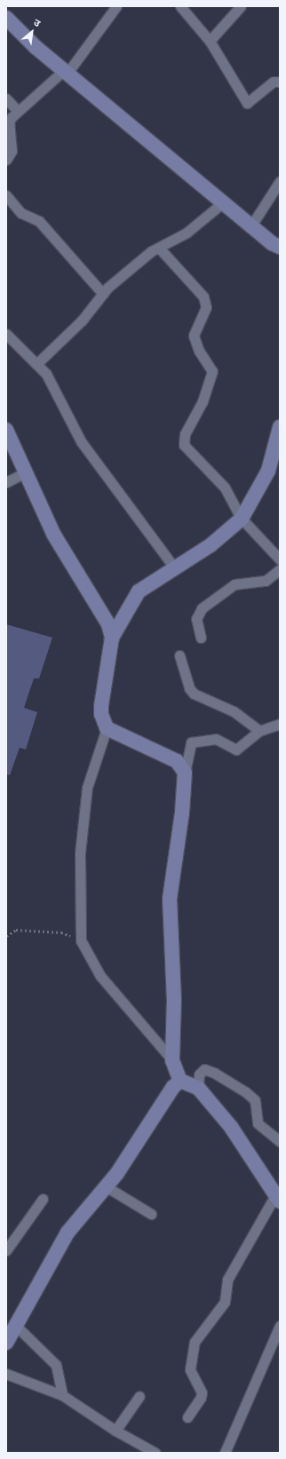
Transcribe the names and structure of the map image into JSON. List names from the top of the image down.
{
  "north": "top right"
}
